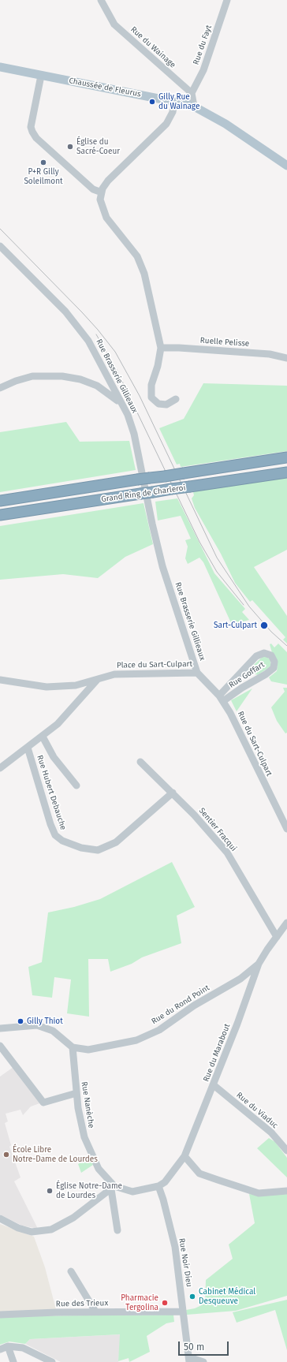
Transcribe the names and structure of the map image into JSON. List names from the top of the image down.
{
  "streets": {
    "highway": ["Grand Ring de Charleroi"],
    "main road": ["Chaussée de Fleurus"],
    "street": [
      "Rue du Fayt",
      "Rue du Wainage",
      "Ruelle Pelisse",
      "Rue Brasserie Gillieaux",
      "Place du Sart-Culpart",
      "Rue Goffart",
      "Rue du Sart-Culpart",
      "Rue Hubert Debauche",
      "Sentier Fracqui",
      "Rue du Rond Point",
      "Rue du Marabout",
      "Rue Nanèche",
      "Rue du Viaduc",
      "Rue Noir Dieu",
      "Rue des Trieux"
    ]
  },
  "crossings": [
    ["Rue du Fayt", "Rue du Wainage"],
    ["Rue Brasserie Gillieaux", "Place du Sart-Culpart"],
    ["Rue Brasserie Gillieaux", "Rue du Sart-Culpart"],
    ["Place du Sart-Culpart", "Rue du Sart-Culpart"],
    ["Rue Goffart", "Rue du Sart-Culpart"],
    ["Rue Hubert Debauche", "Sentier Fracqui"],
    ["Sentier Fracqui", "Rue du Marabout"],
    ["Rue du Rond Point", "Rue du Marabout"],
    ["Rue du Rond Point", "Rue Nanèche"],
    ["Rue du Marabout", "Rue du Viaduc"],
    ["Rue du Marabout", "Rue Noir Dieu"],
    ["Rue Noir Dieu", "Rue des Trieux"]
  ],
  "places": [
    "Gilly Rue du Wainage",
    "Église du Sacré-Coeur",
    "P+R Gilly Soleilmont",
    "Sart-Culpart",
    "Gilly Thiot",
    "École Libre Notre-Dame de Lourdes",
    "Église Notre-Dame de Lourdes",
    "Cabinet Médical Desqueuve",
    "Pharmacie Tergolina"
  ],
  "scale_bar": "50 m"
}
